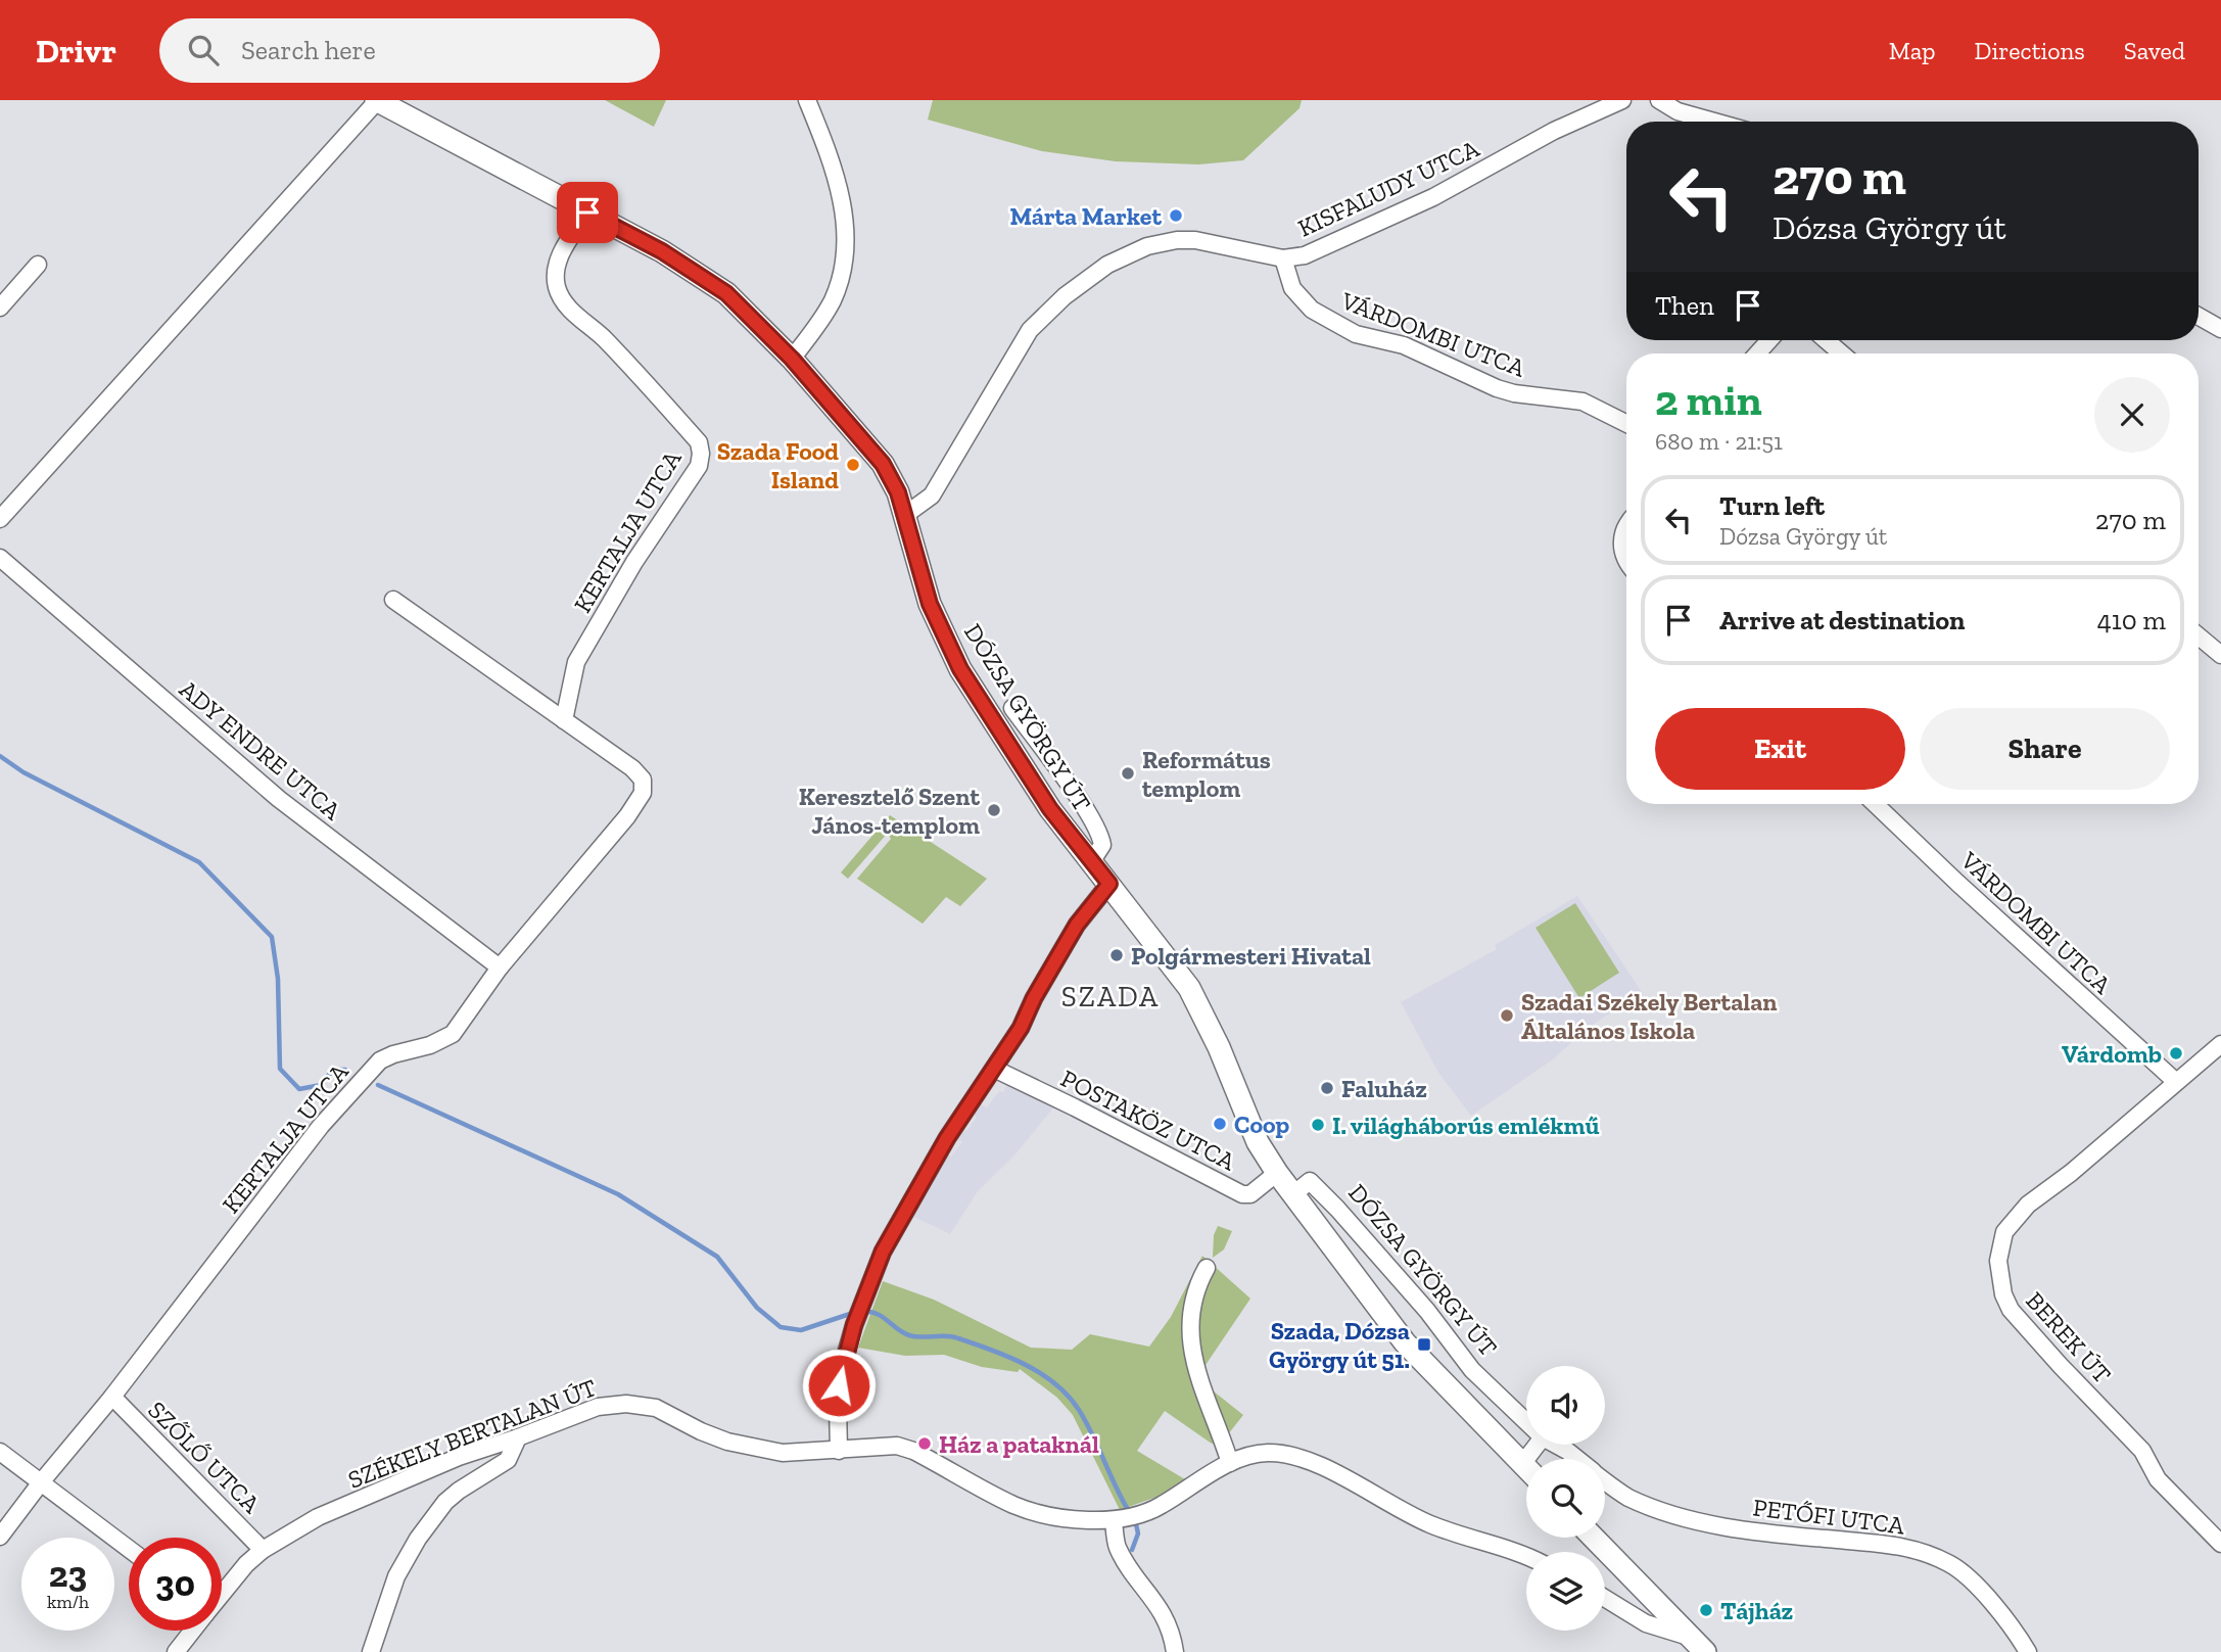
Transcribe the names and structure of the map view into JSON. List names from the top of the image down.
{
  "streets": {
    "main road": ["DÓZSA GYÖRGY ÚT"],
    "street": [
      "KISFALUDY UTCA",
      "VÁRDOMBI UTCA",
      "KERTALJA UTCA",
      "ADY ENDRE UTCA",
      "POSTAKÖZ UTCA",
      "BEREK ÚT",
      "SZÉKELY BERTALAN ÚT",
      "SZŐLŐ UTCA",
      "PETŐFI UTCA"
    ]
  },
  "crossings": [
    ["KISFALUDY UTCA", "VÁRDOMBI UTCA"],
    ["KISFALUDY UTCA", "DÓZSA GYÖRGY ÚT"],
    ["VÁRDOMBI UTCA", "BEREK ÚT"],
    ["KERTALJA UTCA", "DÓZSA GYÖRGY ÚT"],
    ["KERTALJA UTCA", "ADY ENDRE UTCA"],
    ["KERTALJA UTCA", "SZŐLŐ UTCA"],
    ["DÓZSA GYÖRGY ÚT", "POSTAKÖZ UTCA"],
    ["SZÉKELY BERTALAN ÚT", "SZŐLŐ UTCA"]
  ],
  "districts": ["SZADA"],
  "places": {
    "other": [
      "Márta Market",
      "Szada Food Island",
      "Református templom",
      "Keresztelő Szent János-templom",
      "Polgármesteri Hivatal",
      "Szadai Székely Bertalan Általános Iskola",
      "Várdomb",
      "Faluház",
      "Coop",
      "I. világháborús emlékmű",
      "Ház a pataknál",
      "Tájház"
    ],
    "transit": ["Szada, Dózsa György út 51."]
  },
  "page": {
    "header": "Drivr",
    "search": "Search here",
    "nav": ["Map", "Directions", "Saved"],
    "turn": ["270 m", "Dózsa György út"],
    "then": "Then",
    "heading": ["2 min", "680 m · 21:51"],
    "list": [
      {
        "name": "Turn left",
        "note": "Dózsa György út",
        "value": "270 m"
      },
      {
        "name": "Arrive at destination",
        "value": "410 m"
      }
    ],
    "buttons": ["Exit", "Share"],
    "speed": "23 km/h",
    "limit": "30"
  }
}
